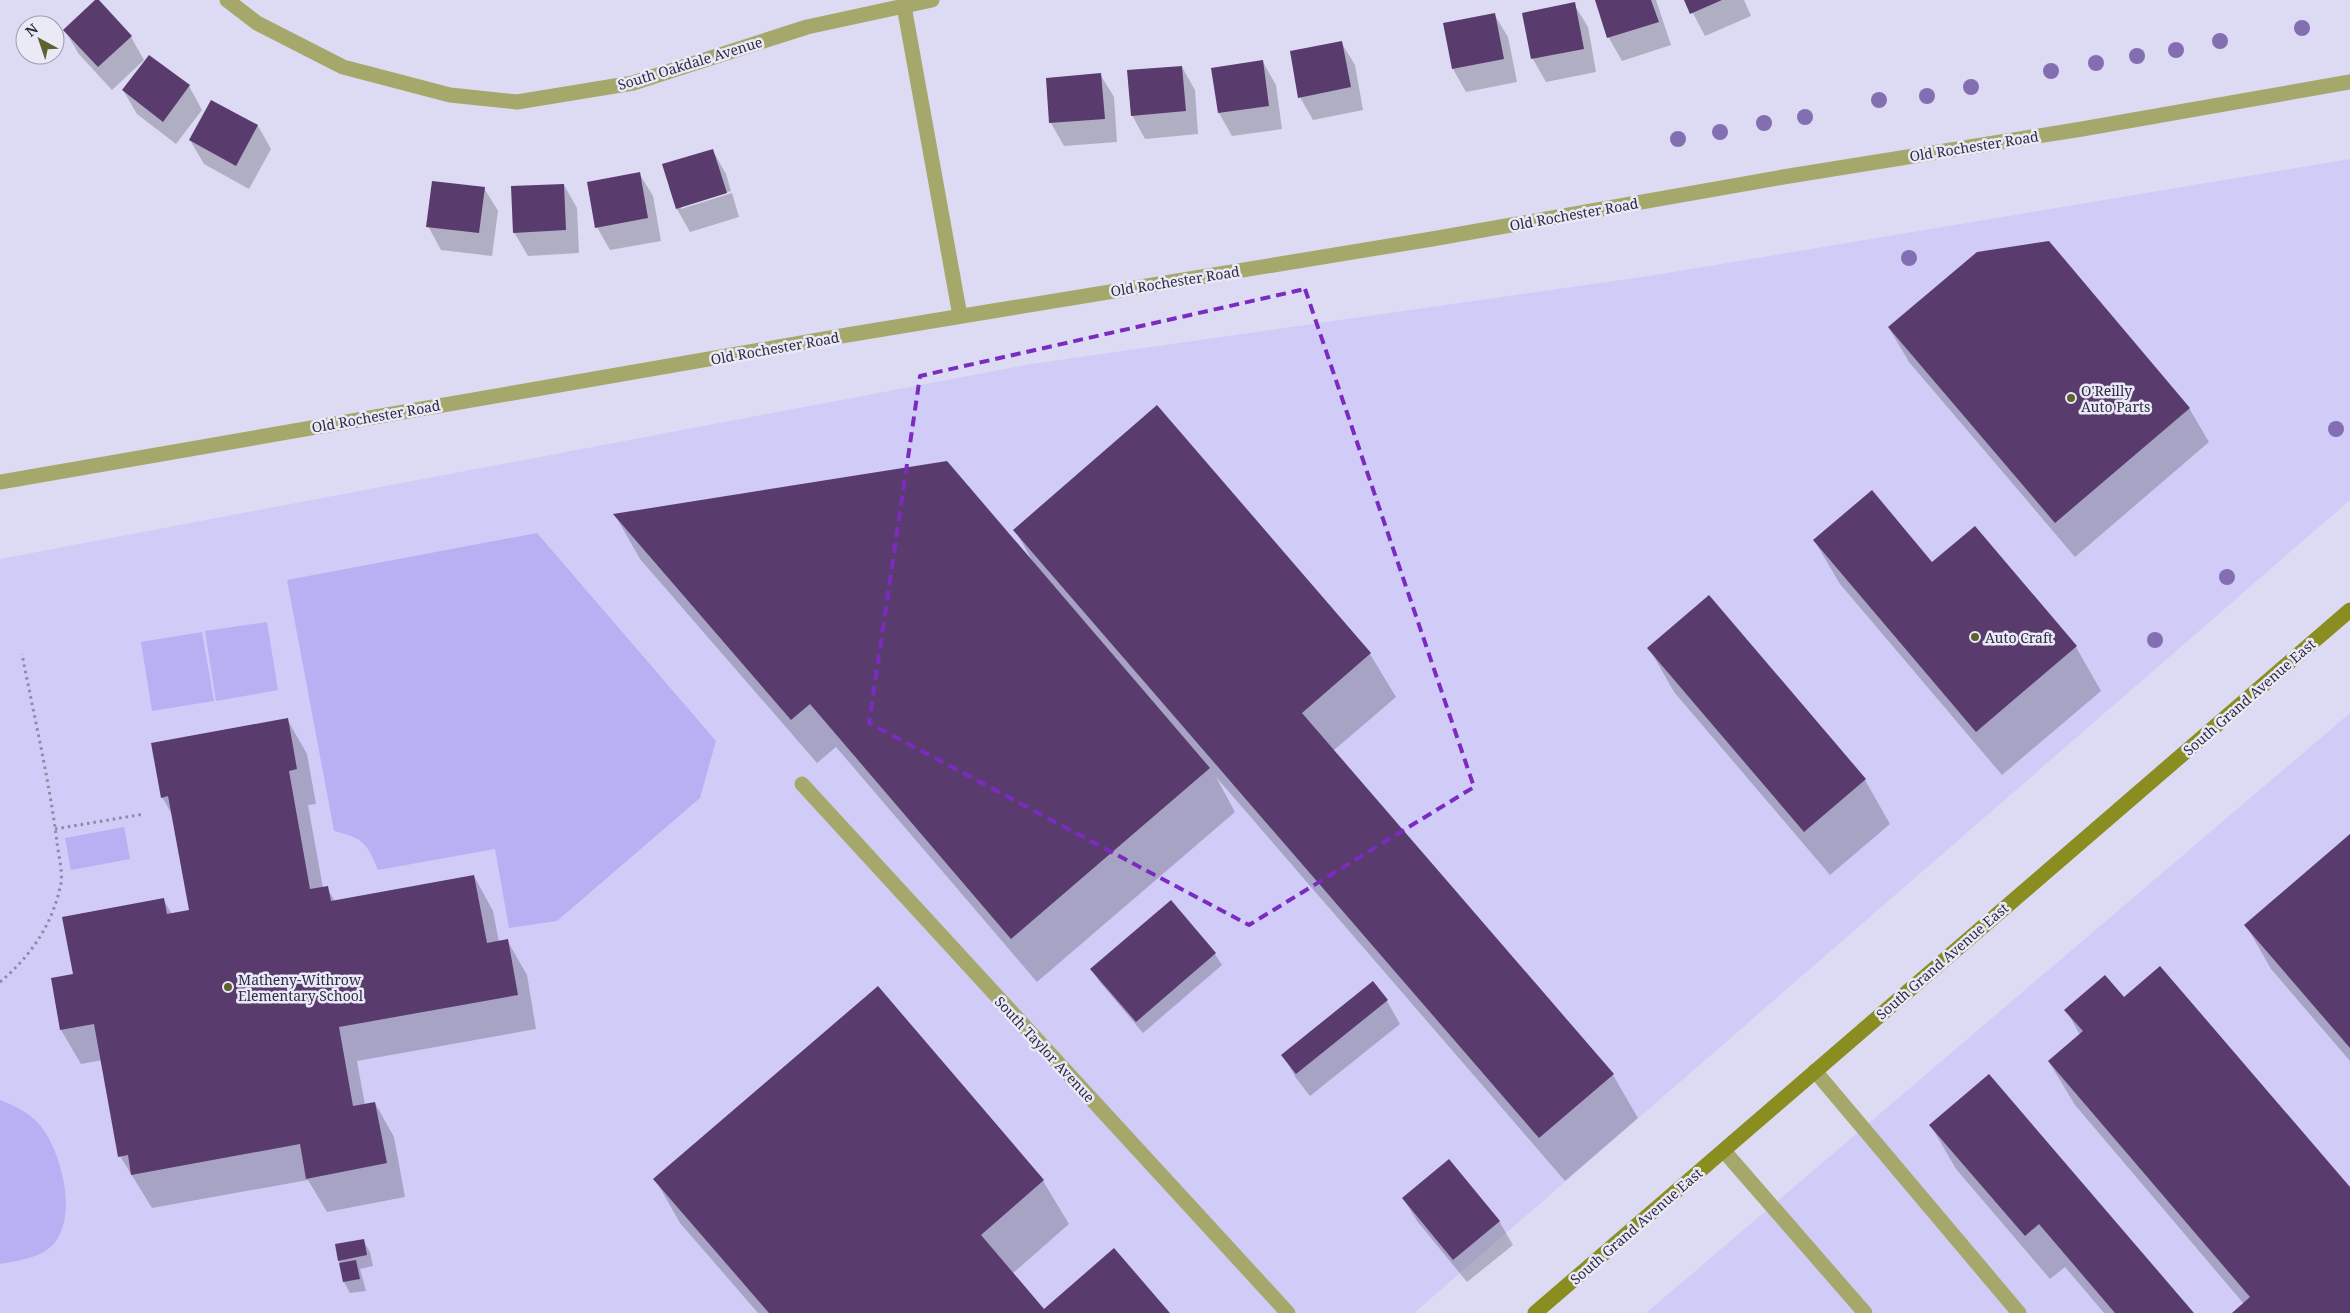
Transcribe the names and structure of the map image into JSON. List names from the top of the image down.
{
  "streets": {
    "main road": ["South Grand Avenue East"],
    "street": ["South Oakdale Avenue", "Old Rochester Road", "South Taylor Avenue"]
  },
  "places": ["O'Reilly Auto Parts", "Auto Craft", "Matheny-Withrow Elementary School"],
  "north": "top left"
}
